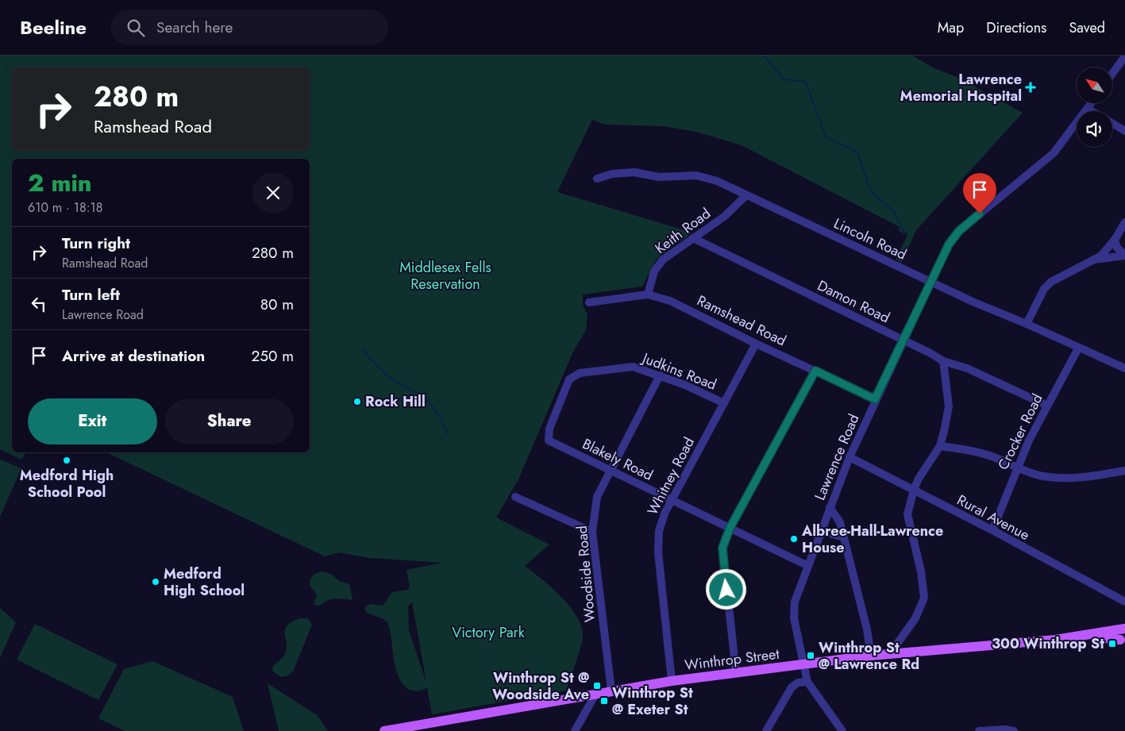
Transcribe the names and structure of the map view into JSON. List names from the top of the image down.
{
  "streets": {
    "main road": ["Winthrop Street"],
    "street": [
      "Keith Road",
      "Lincoln Road",
      "Damon Road",
      "Ramshead Road",
      "Judkins Road",
      "Crocker Road",
      "Lawrence Road",
      "Blakely Road",
      "Whitney Road",
      "Rural Avenue",
      "Woodside Road"
    ]
  },
  "crossings": [
    ["Keith Road", "Lincoln Road"],
    ["Keith Road", "Damon Road"],
    ["Keith Road", "Ramshead Road"],
    ["Lincoln Road", "Crocker Road"],
    ["Lincoln Road", "Lawrence Road"],
    ["Damon Road", "Crocker Road"],
    ["Damon Road", "Lawrence Road"],
    ["Ramshead Road", "Lawrence Road"],
    ["Ramshead Road", "Whitney Road"],
    ["Judkins Road", "Blakely Road"],
    ["Judkins Road", "Whitney Road"],
    ["Judkins Road", "Woodside Road"],
    ["Crocker Road", "Rural Avenue"],
    ["Lawrence Road", "Blakely Road"],
    ["Lawrence Road", "Rural Avenue"],
    ["Lawrence Road", "Winthrop Street"],
    ["Blakely Road", "Whitney Road"],
    ["Blakely Road", "Woodside Road"],
    ["Whitney Road", "Winthrop Street"],
    ["Woodside Road", "Winthrop Street"]
  ],
  "parks": ["Middlesex Fells Reservation", "Victory Park"],
  "places": {
    "health": ["Lawrence Memorial Hospital"],
    "other": [
      "Rock Hill",
      "Medford High School Pool",
      "Albree-Hall-Lawrence House",
      "Medford High School"
    ],
    "transit": [
      "300 Winthrop St",
      "Winthrop St @ Lawrence Rd",
      "Winthrop St @ Woodside Ave",
      "Winthrop St @ Exeter St"
    ]
  },
  "north": "top left",
  "page": {
    "header": "Beeline",
    "search": "Search here",
    "nav": ["Map", "Directions", "Saved"],
    "turn": ["280 m", "Ramshead Road"],
    "heading": ["2 min", "610 m · 18:18"],
    "list": [
      {
        "name": "Turn right",
        "note": "Ramshead Road",
        "value": "280 m"
      },
      {
        "name": "Turn left",
        "note": "Lawrence Road",
        "value": "80 m"
      },
      {
        "name": "Arrive at destination",
        "value": "250 m"
      }
    ],
    "buttons": ["Exit", "Share"]
  }
}
